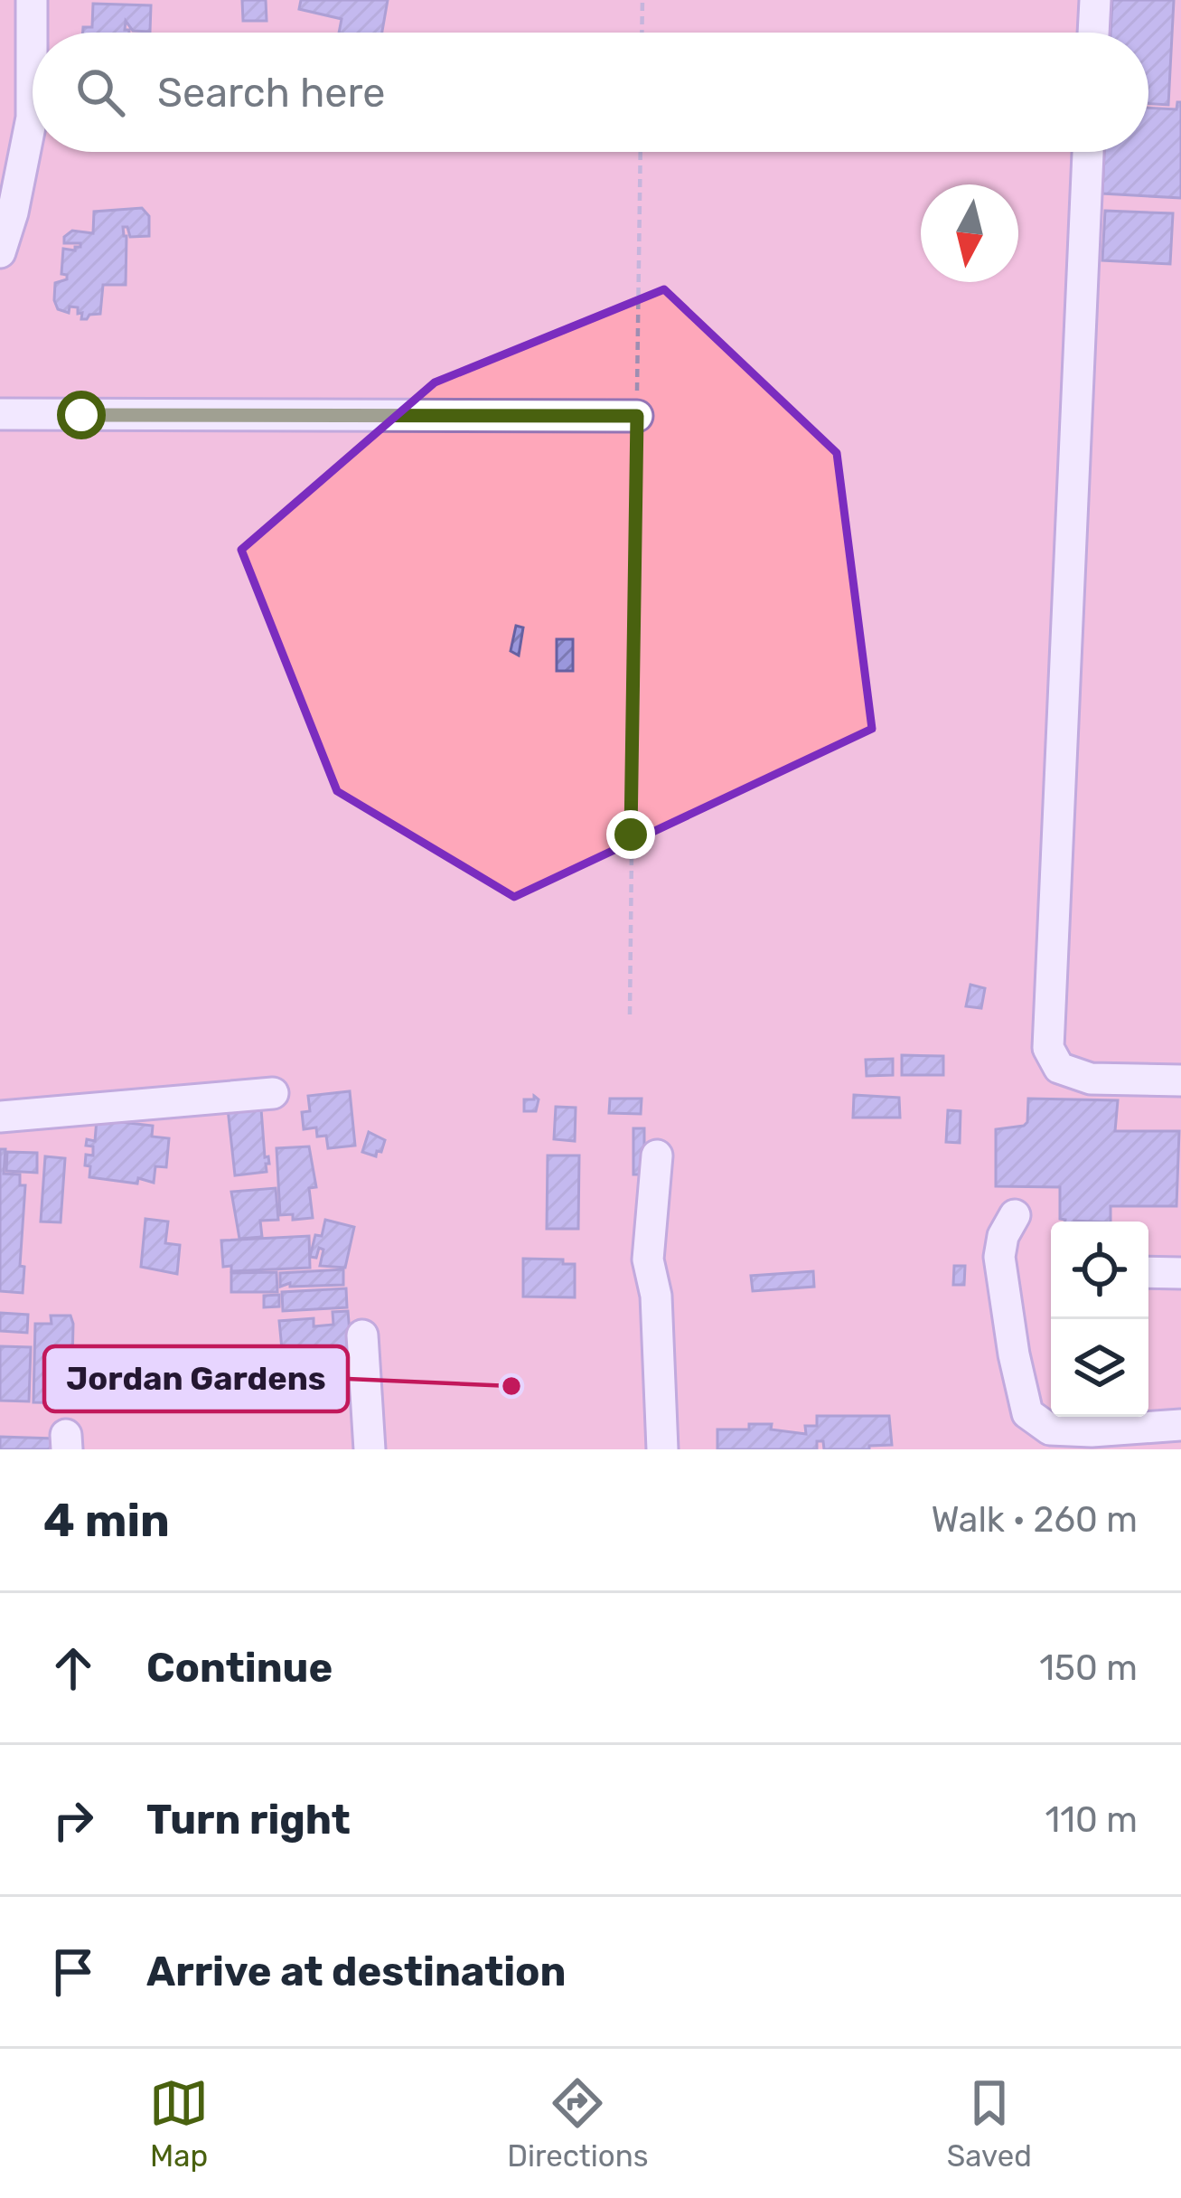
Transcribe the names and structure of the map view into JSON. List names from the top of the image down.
{
  "places": ["Jordan Gardens"],
  "north": "bottom",
  "page": {
    "search": "Search here",
    "heading": ["4 min", "Walk · 260 m"],
    "list": [
      ["Continue", "150 m"],
      ["Turn right", "110 m"],
      "Arrive at destination"
    ],
    "nav": ["Map", "Directions", "Saved"]
  }
}
